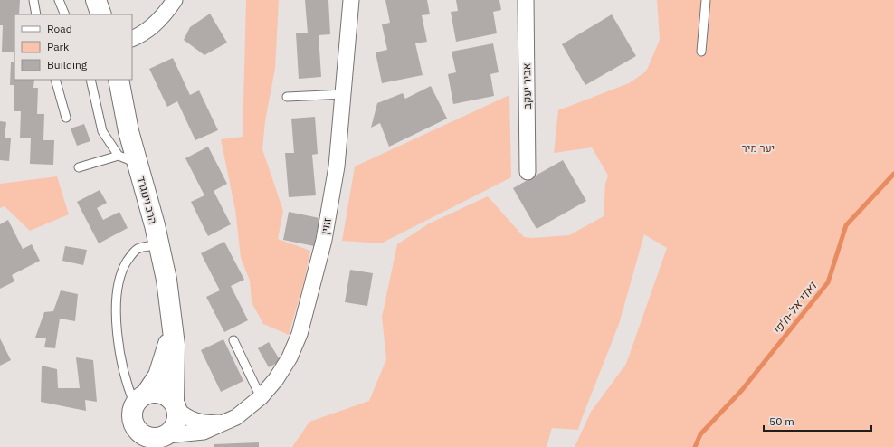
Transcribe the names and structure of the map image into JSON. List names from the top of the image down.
{
  "streets": {
    "street": ["אביר יעקב", "הרב וינוגרד", "זווין"]
  },
  "crossings": [
    ["הרב וינוגרד", "זווין"]
  ],
  "water": ["ואדי אל-ח'פי"],
  "parks": ["יער מיר"],
  "legend": ["Road", "Park", "Building"],
  "scale_bar": "50 m"
}
